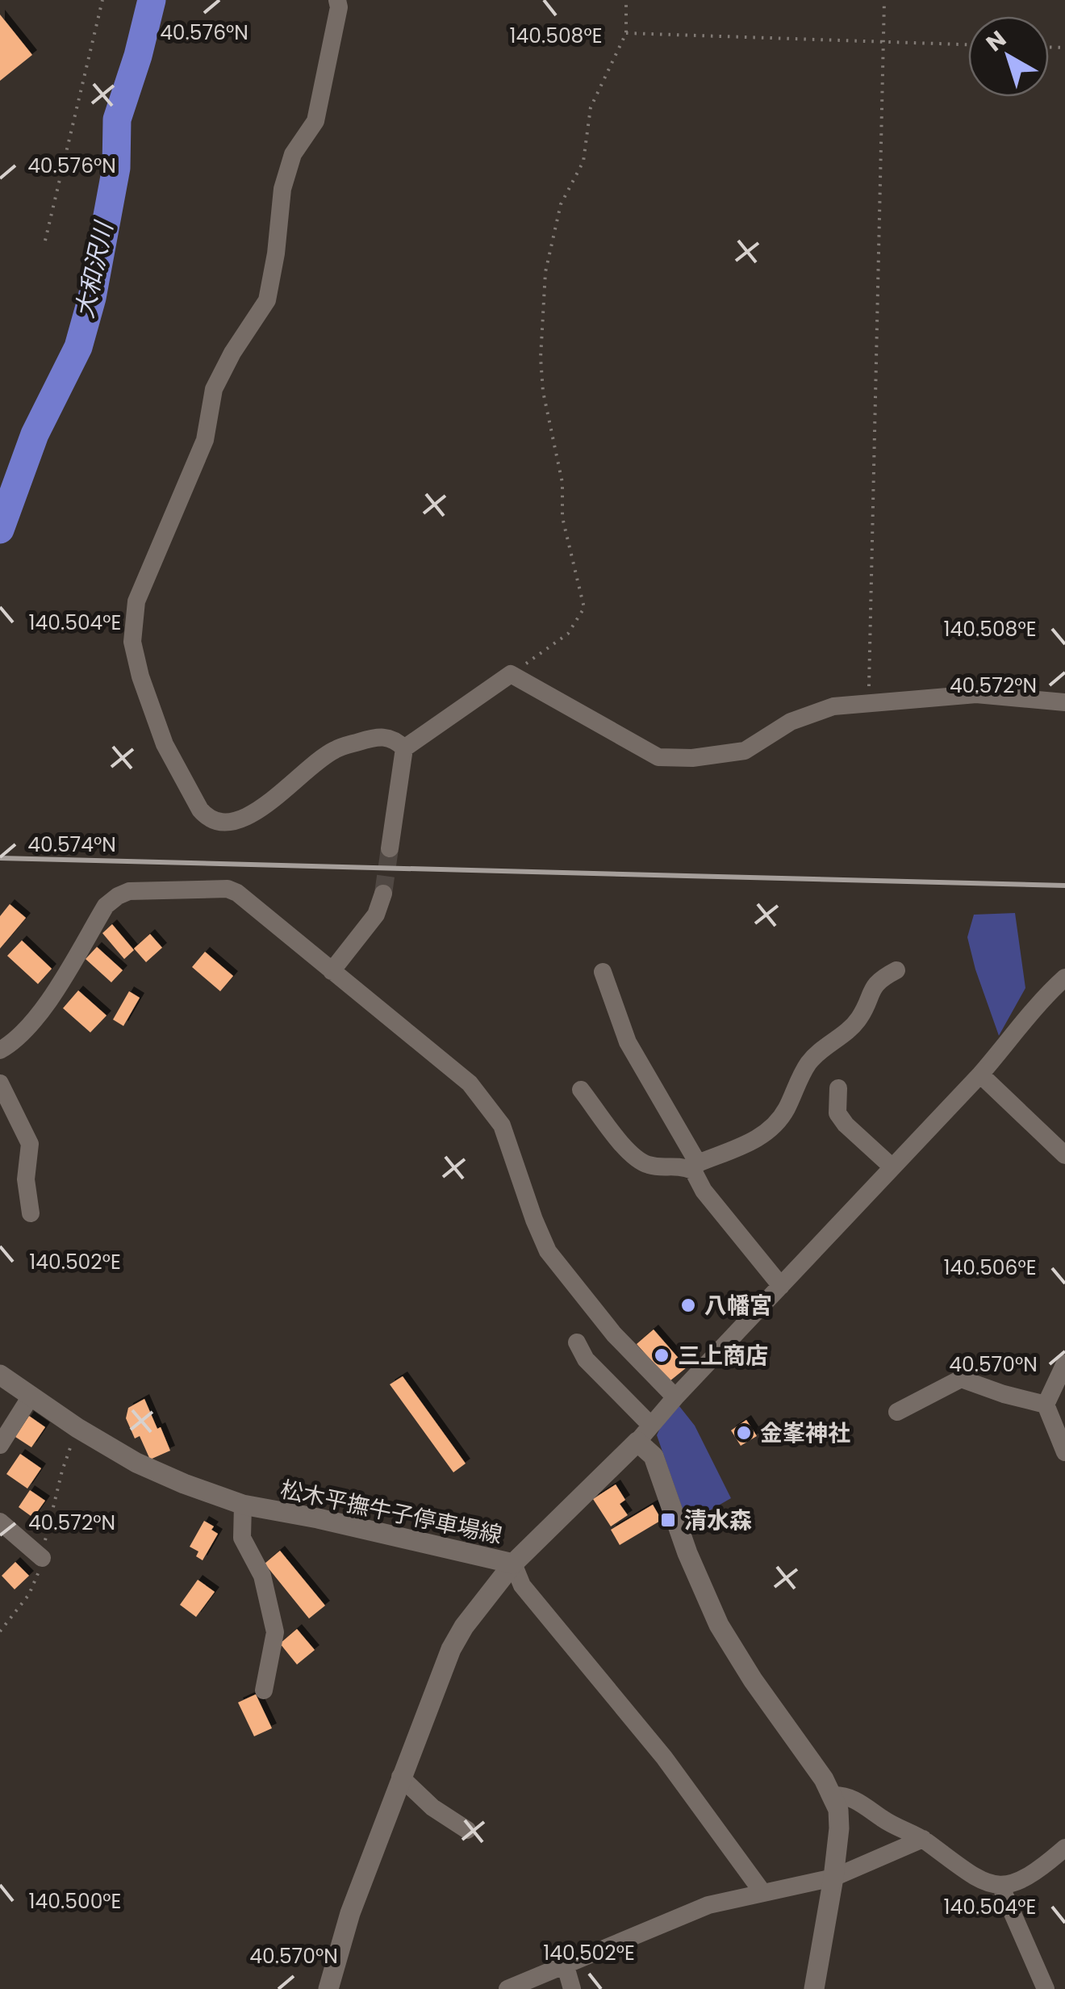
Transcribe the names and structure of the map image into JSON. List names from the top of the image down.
{
  "streets": {
    "main road": ["松木平撫牛子停車場線"]
  },
  "water": ["大和沢川"],
  "places": {
    "other": ["八幡宮", "三上商店", "金峯神社"],
    "transit": ["清水森"]
  },
  "north": "top left",
  "coordinates": [
    "40.576°N",
    "140.508°E",
    "140.504°E",
    "40.572°N",
    "40.574°N",
    "140.502°E",
    "140.506°E",
    "40.570°N",
    "140.500°E"
  ]
}
